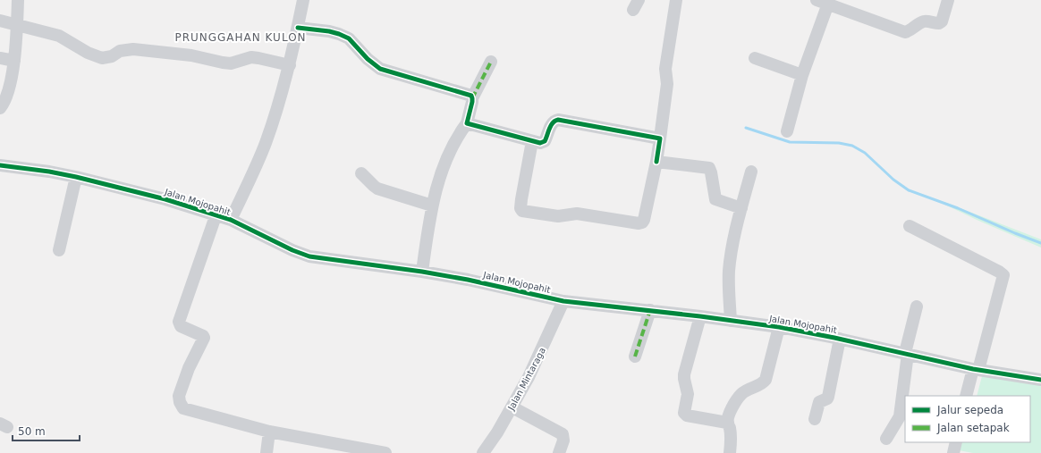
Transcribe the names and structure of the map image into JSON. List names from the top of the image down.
{
  "streets": {
    "street": ["Jalan Mojopahit", "Jalan Mintaraga"]
  },
  "crossings": [
    ["Jalan Mojopahit", "Jalan Mintaraga"]
  ],
  "districts": ["PRUNGGAHAN KULON"],
  "legend": ["Jalur sepeda", "Jalan setapak"],
  "scale_bar": "50 m"
}
